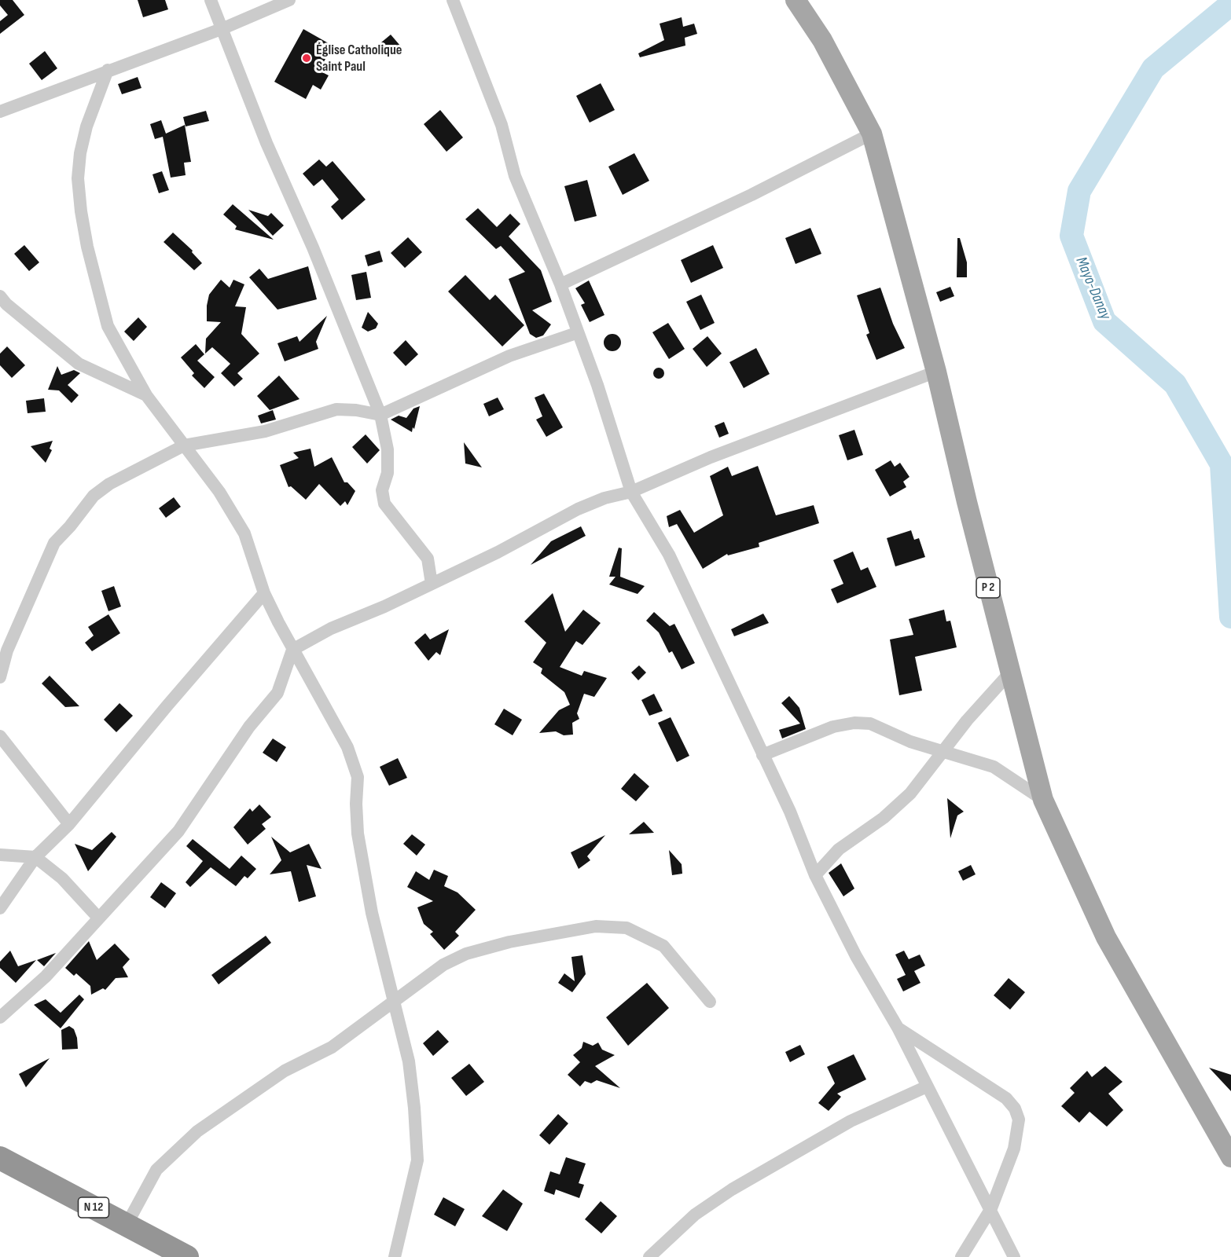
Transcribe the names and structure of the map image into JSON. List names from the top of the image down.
{
  "streets": {
    "highway": ["N 12"],
    "main road": ["P 2"]
  },
  "water": ["Mayo-Danay"],
  "places": ["Église Catholique Saint Paul"]
}
